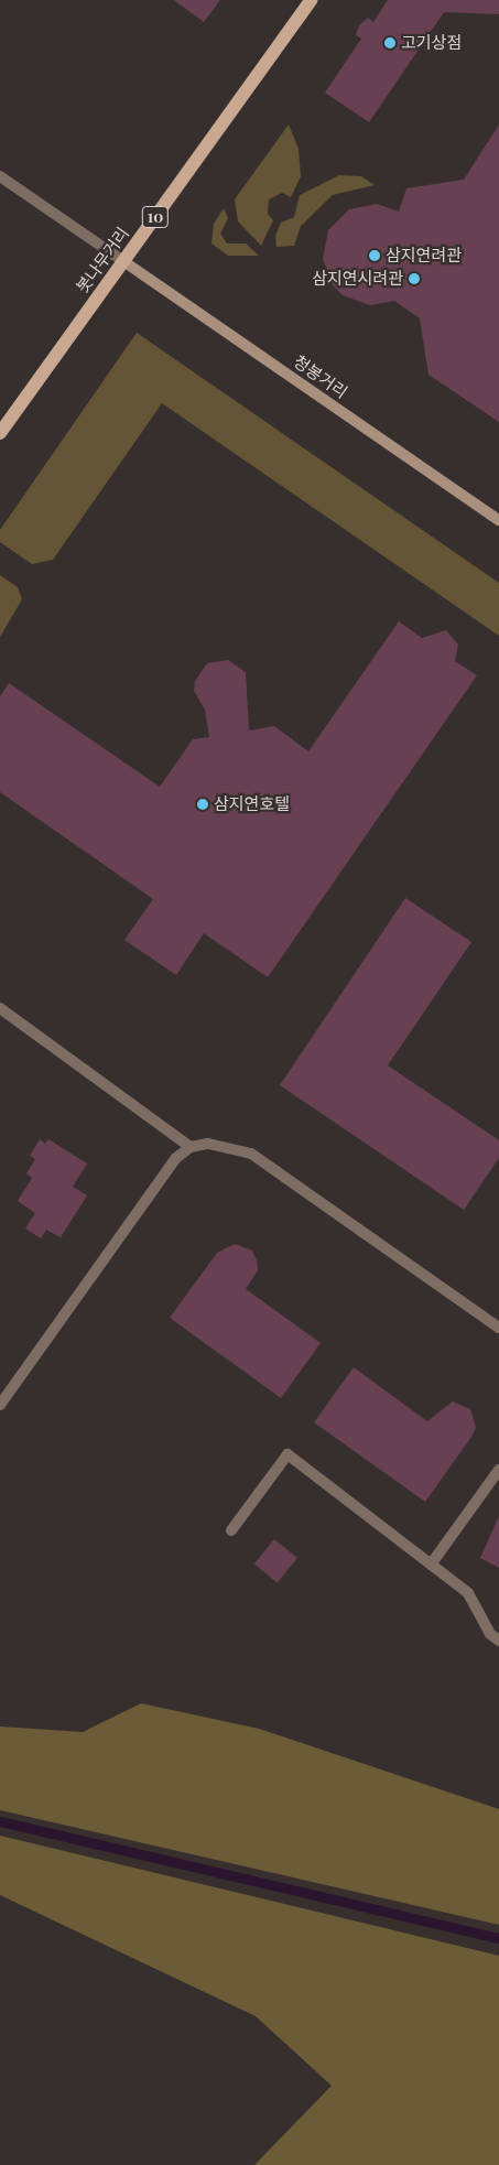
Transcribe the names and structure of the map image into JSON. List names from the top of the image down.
{
  "streets": {
    "main road": ["10", "봇나무거리"],
    "street": ["청봉거리"]
  },
  "crossings": [
    ["봇나무거리", "청봉거리"]
  ],
  "places": [
    "고기상점",
    "삼지연려관",
    "삼지연시려관",
    "삼지연호텔"
  ]
}
